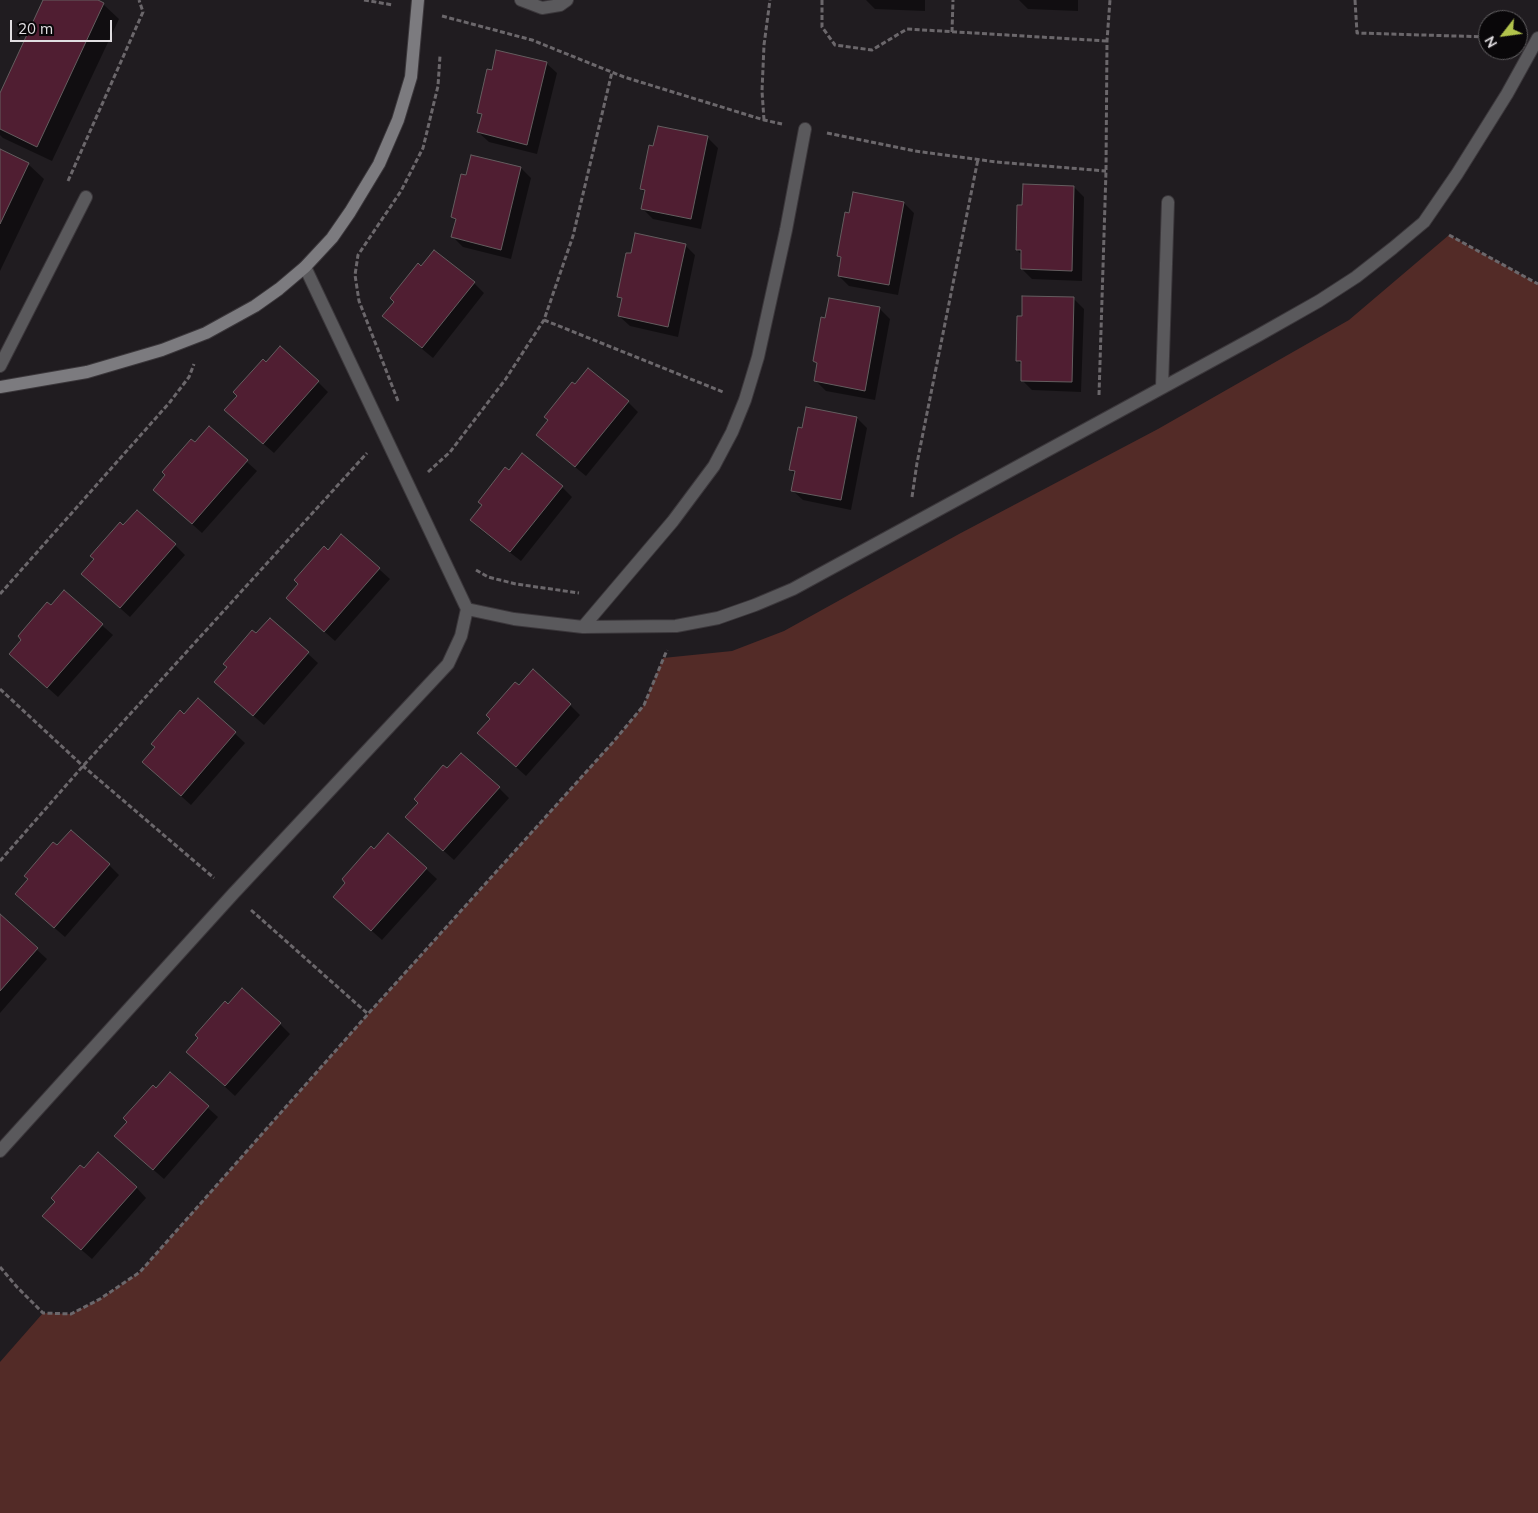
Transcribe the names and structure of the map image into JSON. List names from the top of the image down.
{
  "scale_bar": "20 m",
  "north": "bottom left"
}
